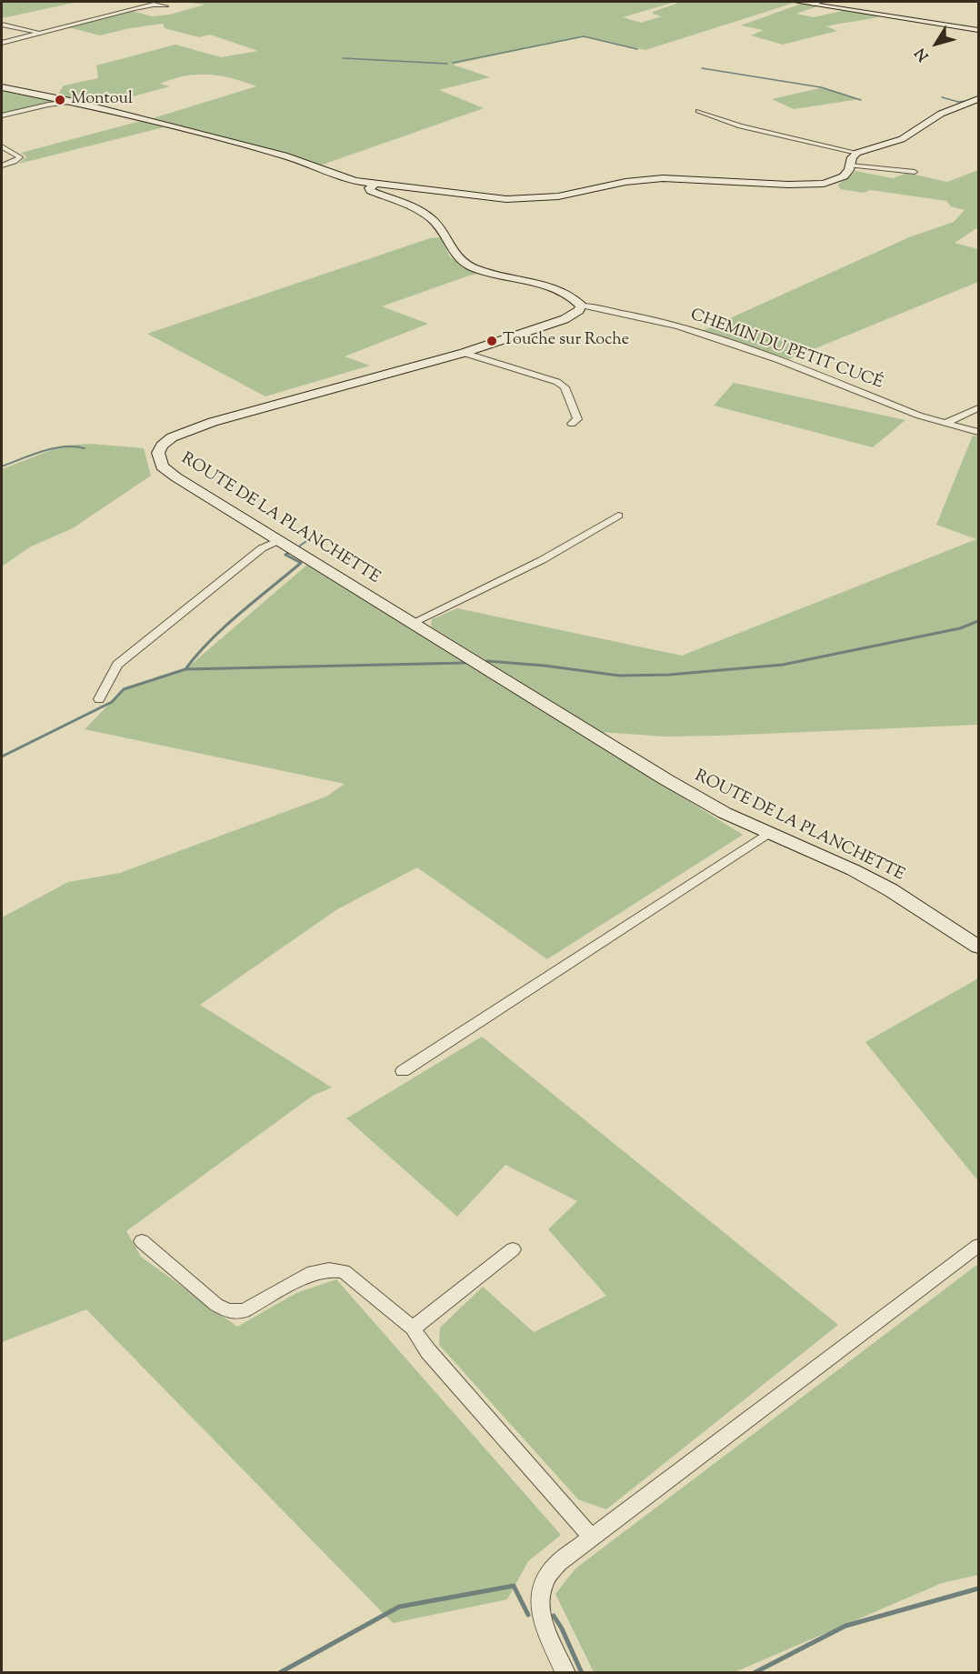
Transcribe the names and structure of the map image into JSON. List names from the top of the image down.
{
  "streets": {
    "street": ["CHEMIN DU PETIT CUCÉ", "ROUTE DE LA PLANCHETTE"]
  },
  "crossings": [
    ["CHEMIN DU PETIT CUCÉ", "ROUTE DE LA PLANCHETTE"]
  ],
  "places": ["Montoul", "Touche sur Roche"],
  "north": "bottom left"
}
